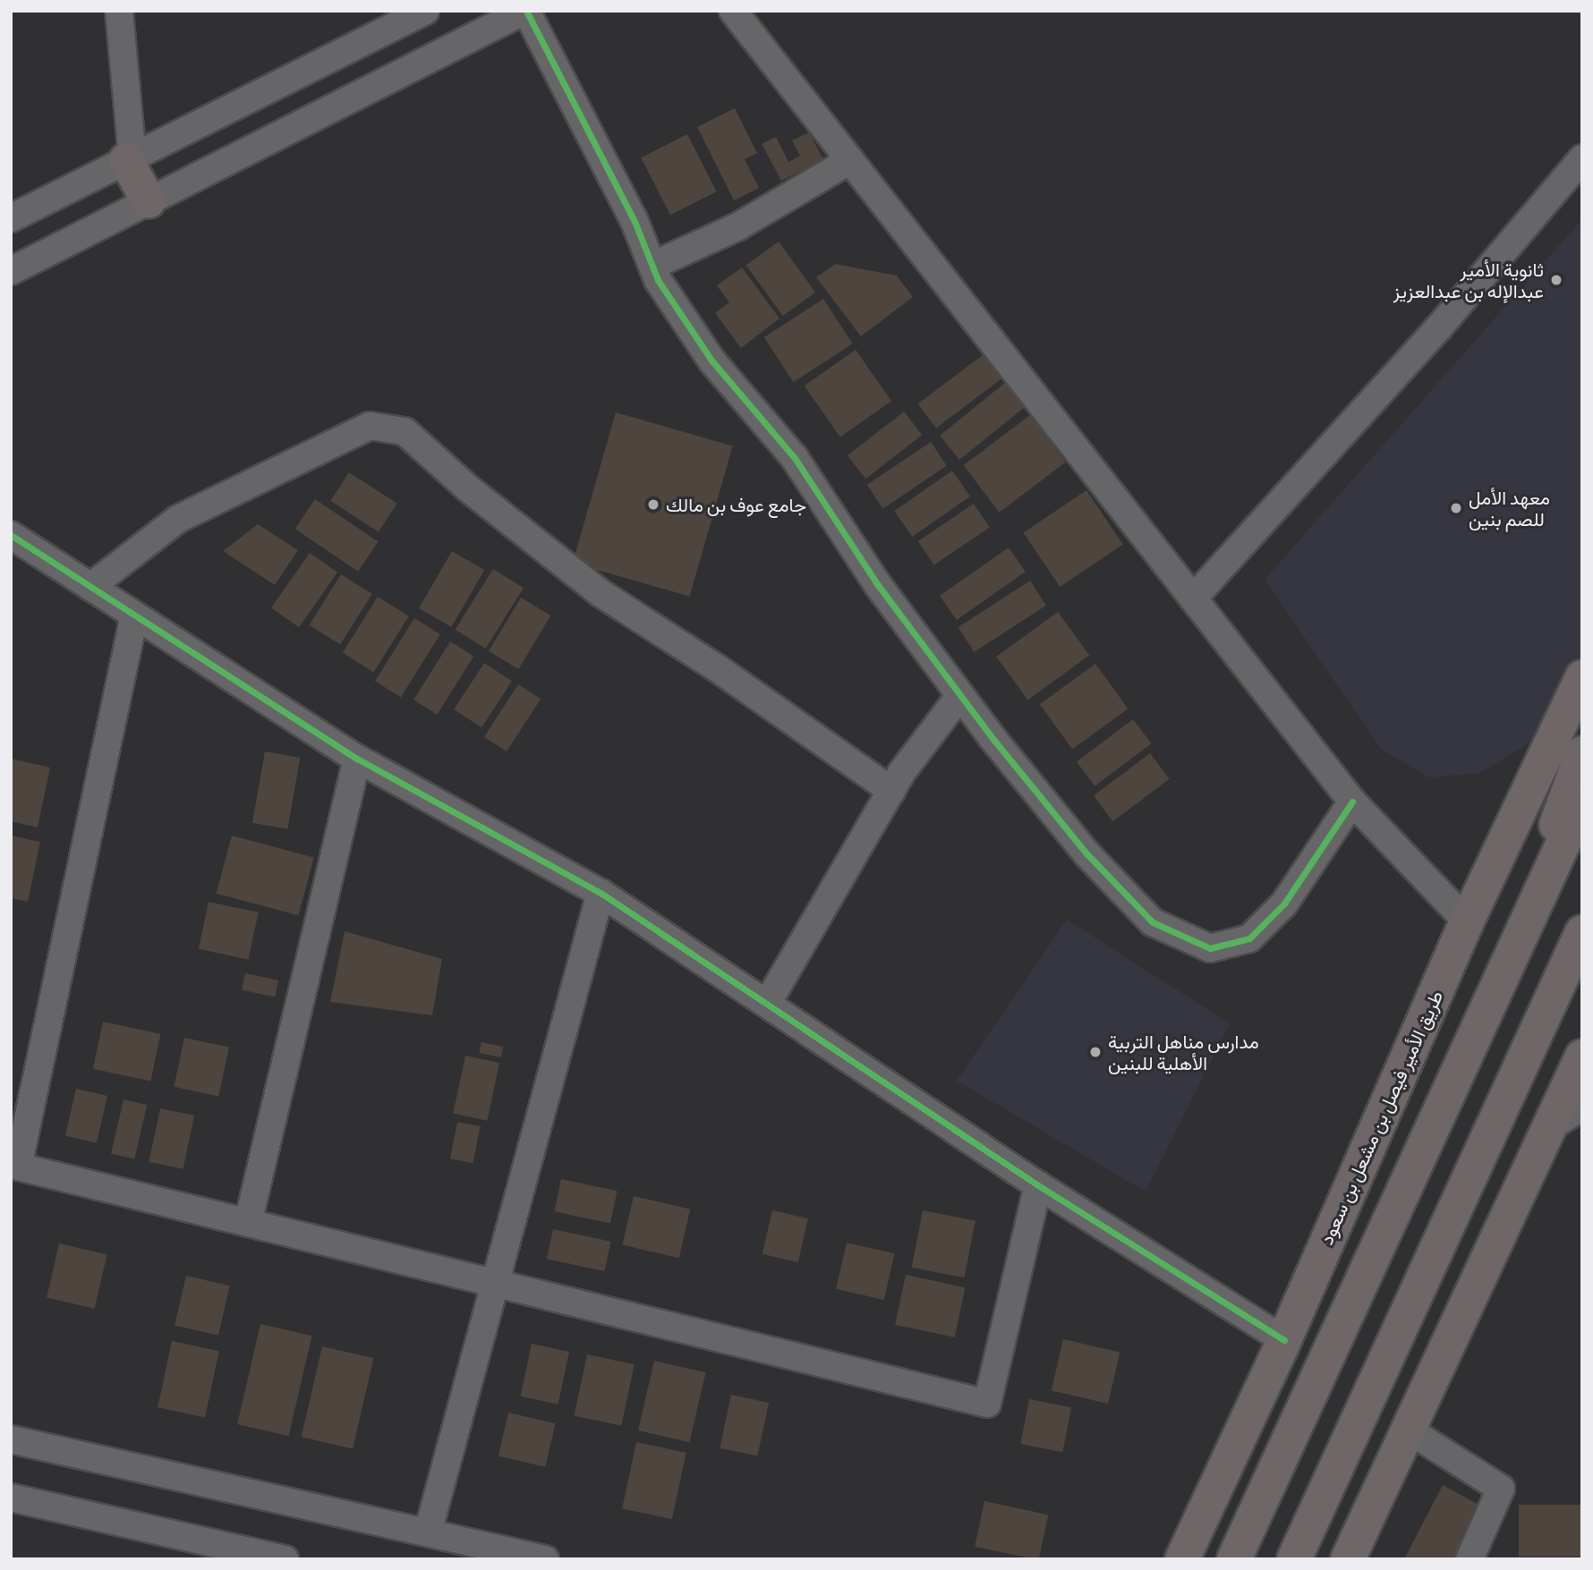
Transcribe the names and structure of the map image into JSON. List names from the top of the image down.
{
  "streets": {
    "main road": ["طريق الأمير فيصل بن مشعل بن سعود"]
  },
  "places": [
    "ثانوية الأمير عبدالإله بن عبدالعزيز",
    "جامع عوف بن مالك",
    "معهد الأمل للصم بنين",
    "مدارس مناهل التربية الأهلية للبنين"
  ]
}
